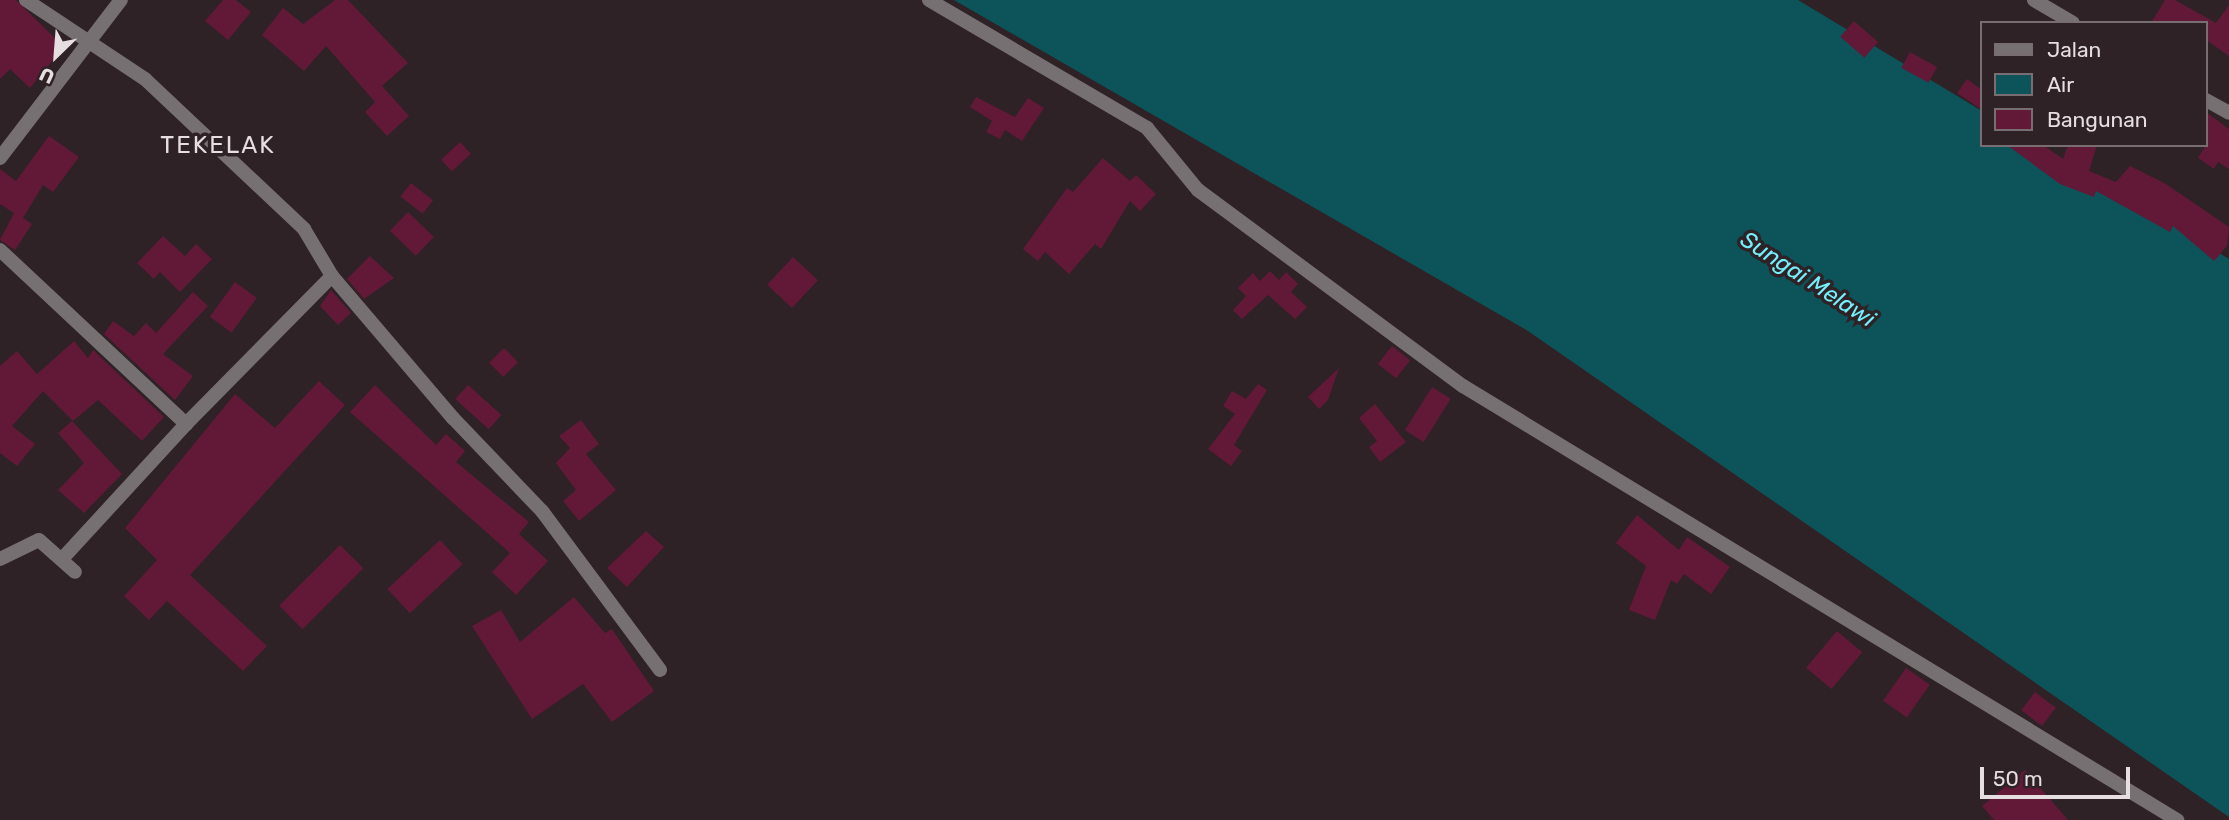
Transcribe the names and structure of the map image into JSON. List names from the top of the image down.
{
  "districts": ["TEKELAK"],
  "water": ["Sungai Melawi"],
  "legend": ["Jalan", "Air", "Bangunan"],
  "scale_bar": "50 m",
  "north": "bottom left"
}
